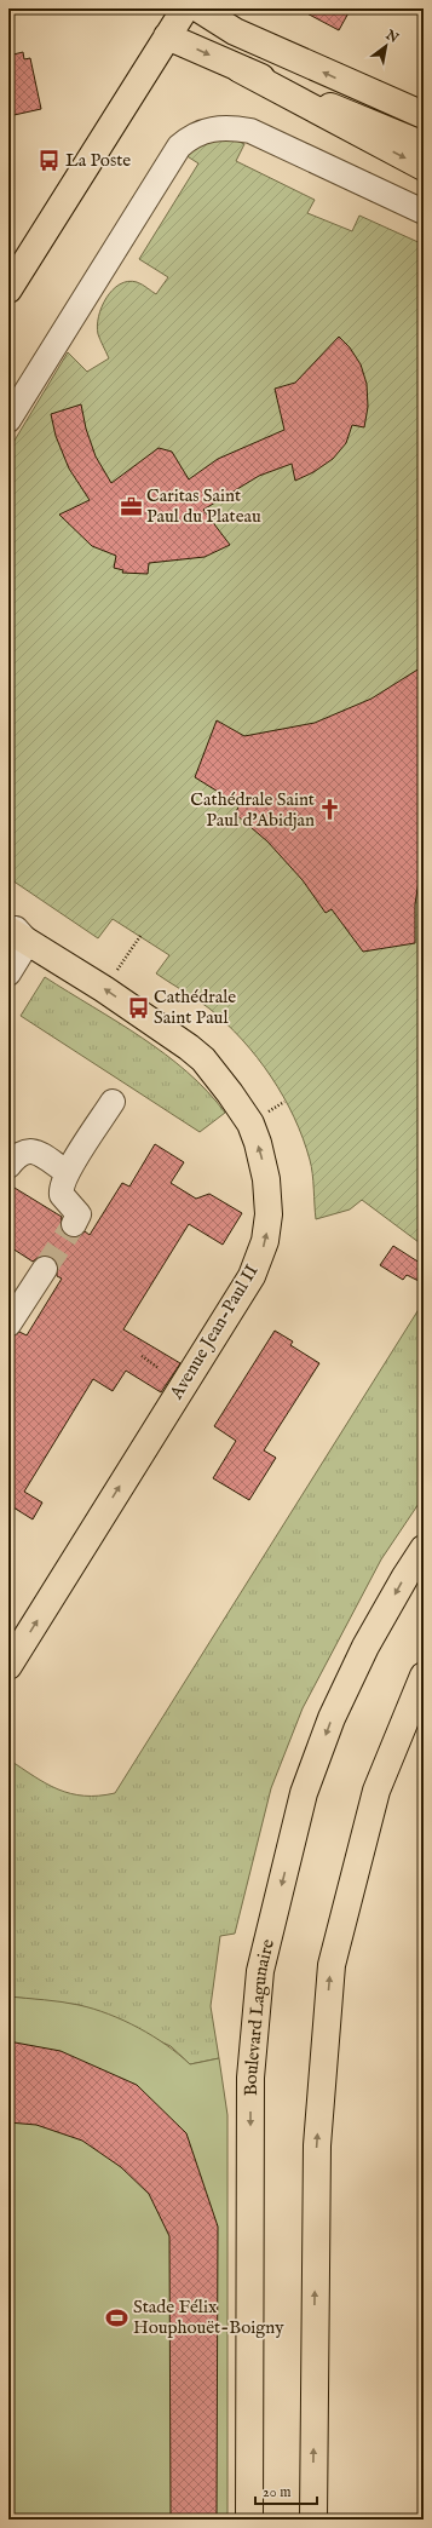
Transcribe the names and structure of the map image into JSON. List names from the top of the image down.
{
  "streets": {
    "main road": ["Avenue Jean-Paul II", "Boulevard Lagunaire"]
  },
  "one_way": ["Avenue Jean-Paul II"],
  "places": {
    "bus stop": ["La Poste", "Cathédrale Saint Paul"],
    "office": ["Caritas Saint Paul du Plateau"],
    "church": ["Cathédrale Saint Paul d'Abidjan"],
    "sports": ["Stade Félix Houphouët-Boigny"]
  },
  "scale_bar": "20 m",
  "north": "top right"
}
